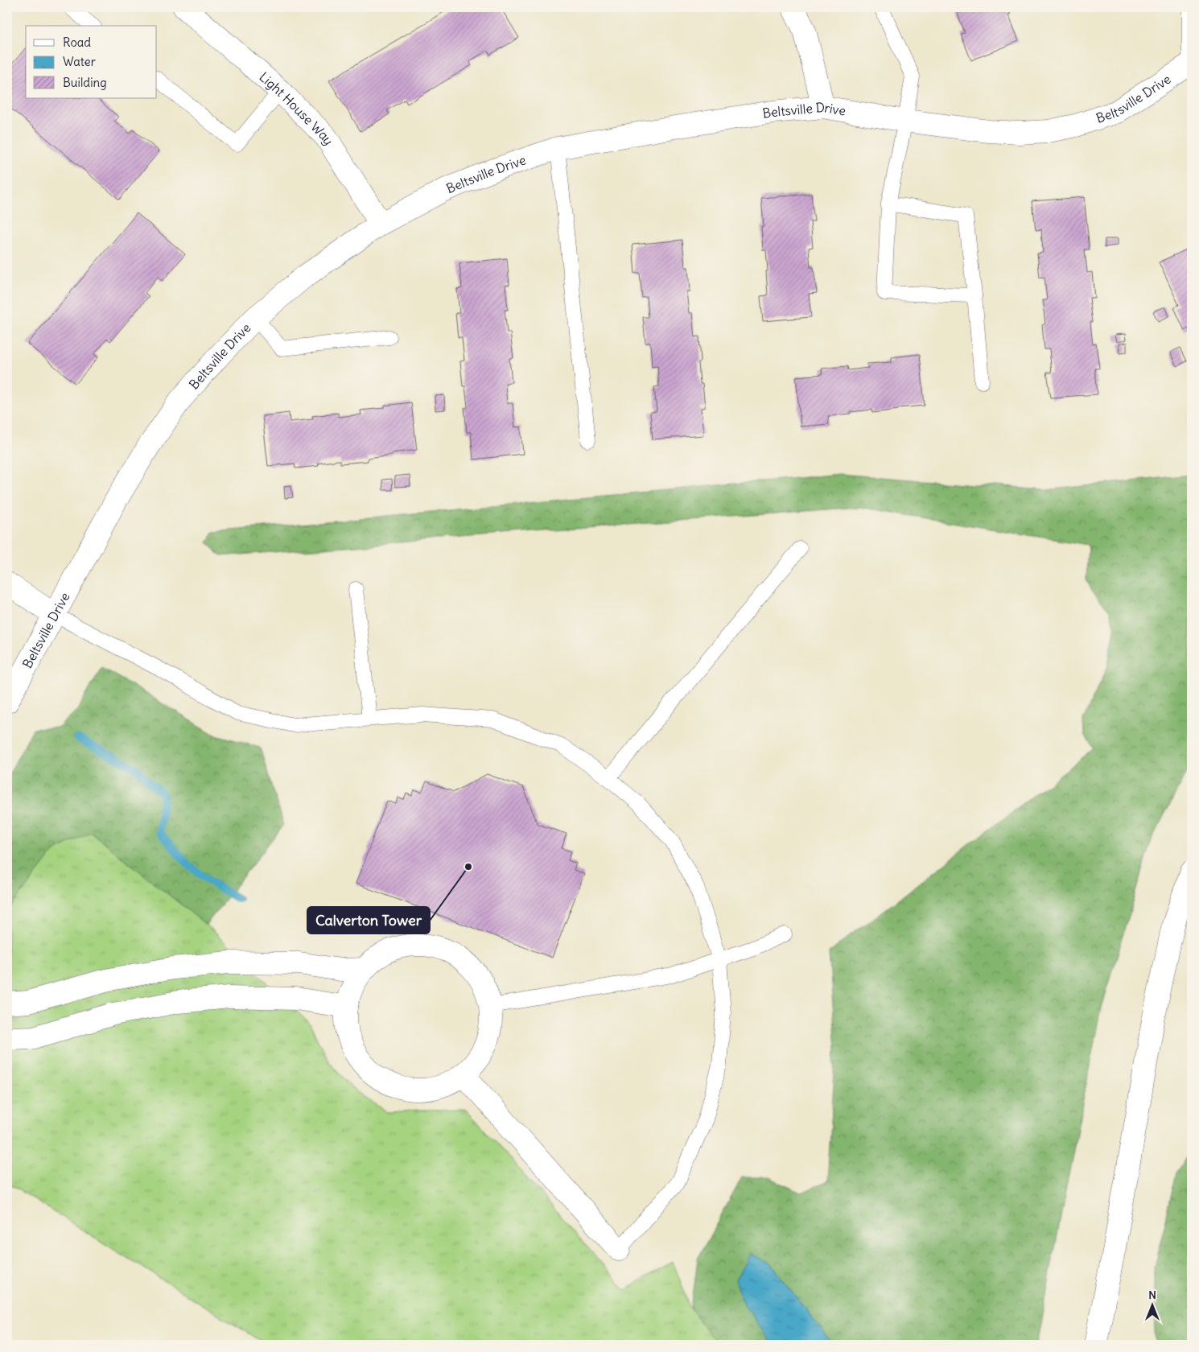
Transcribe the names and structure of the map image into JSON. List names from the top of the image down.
{
  "streets": {
    "main road": ["Beltsville Drive", "Light House Way"]
  },
  "crossings": [
    ["Beltsville Drive", "Light House Way"]
  ],
  "places": ["Calverton Tower"],
  "legend": ["Road", "Water", "Building"],
  "north": "top"
}
